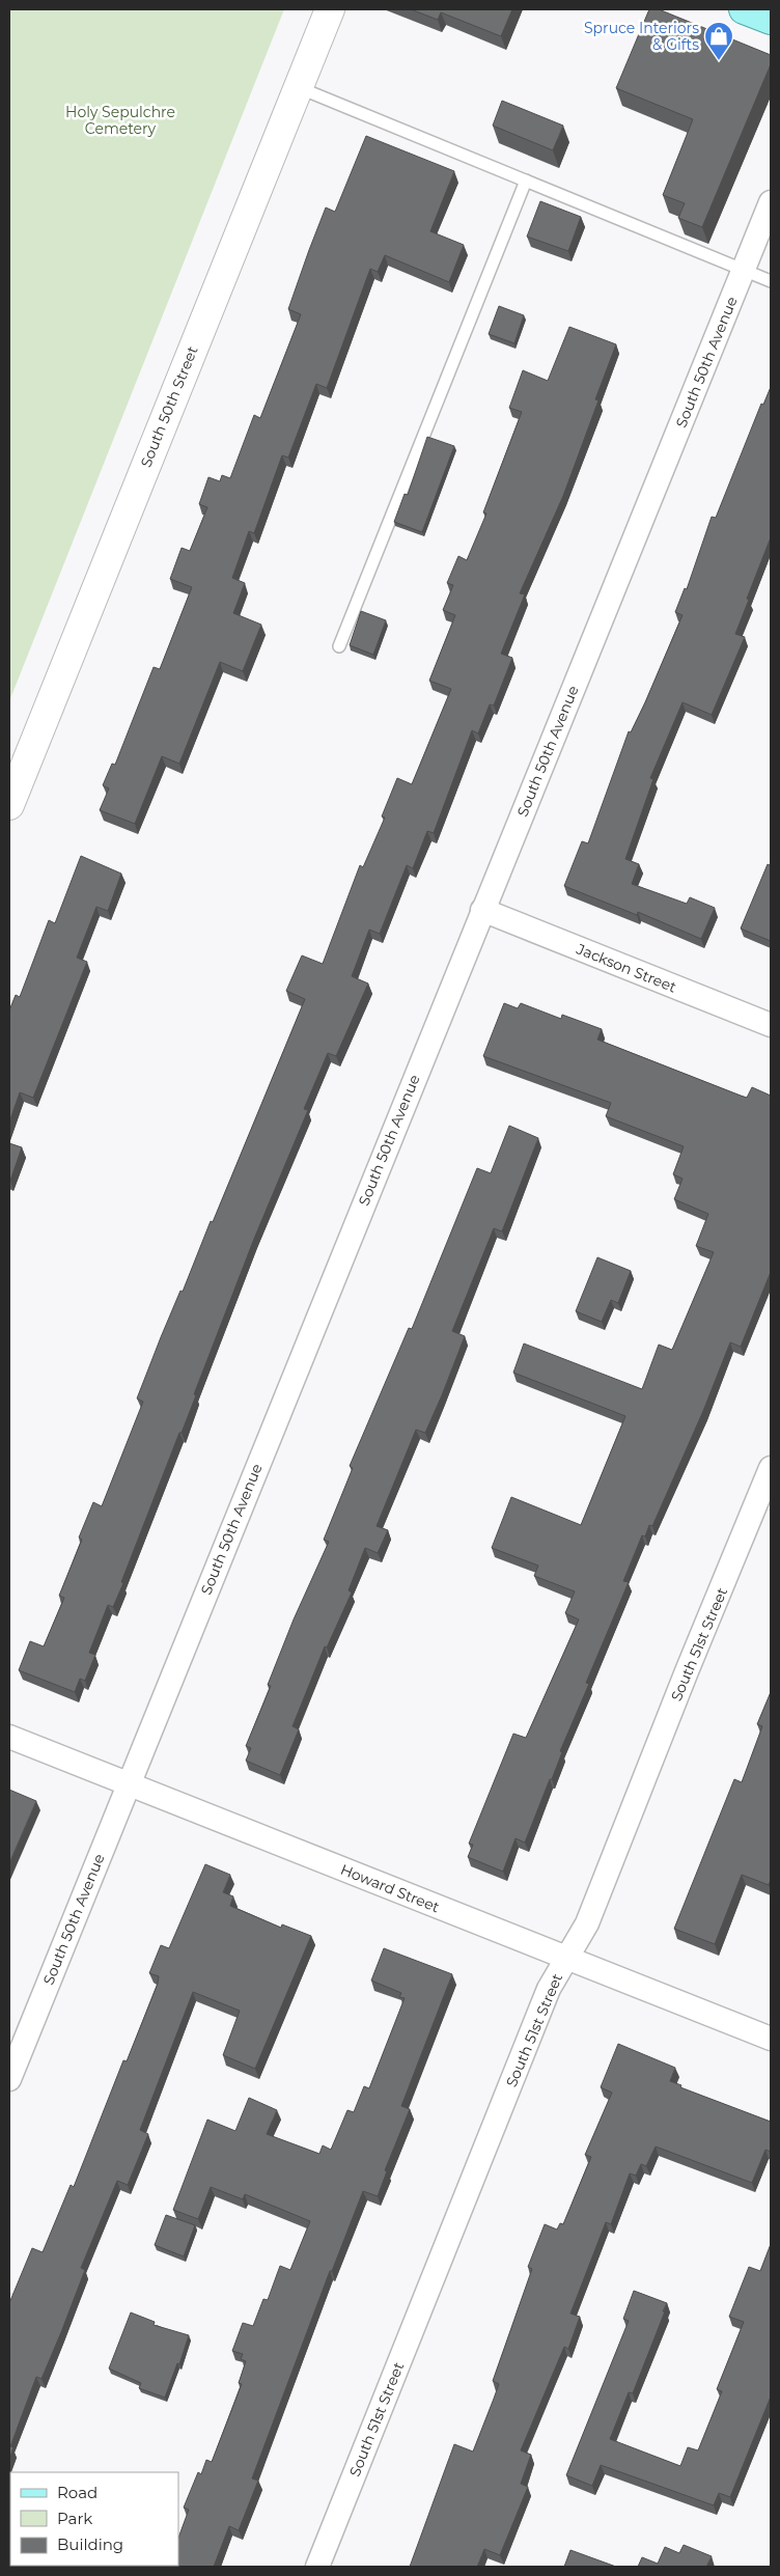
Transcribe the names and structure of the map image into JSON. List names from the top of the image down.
{
  "streets": {
    "main road": ["South 50th Street"],
    "street": [
      "South 50th Avenue",
      "Jackson Street",
      "South 51st Street",
      "Howard Street"
    ]
  },
  "crossings": [
    ["South 50th Avenue", "Jackson Street"],
    ["South 50th Avenue", "Howard Street"],
    ["South 51st Street", "Howard Street"]
  ],
  "parks": ["Holy Sepulchre Cemetery"],
  "places": {
    "shop": ["Spruce Interiors & Gifts"]
  },
  "legend": ["Road", "Park", "Building"]
}
